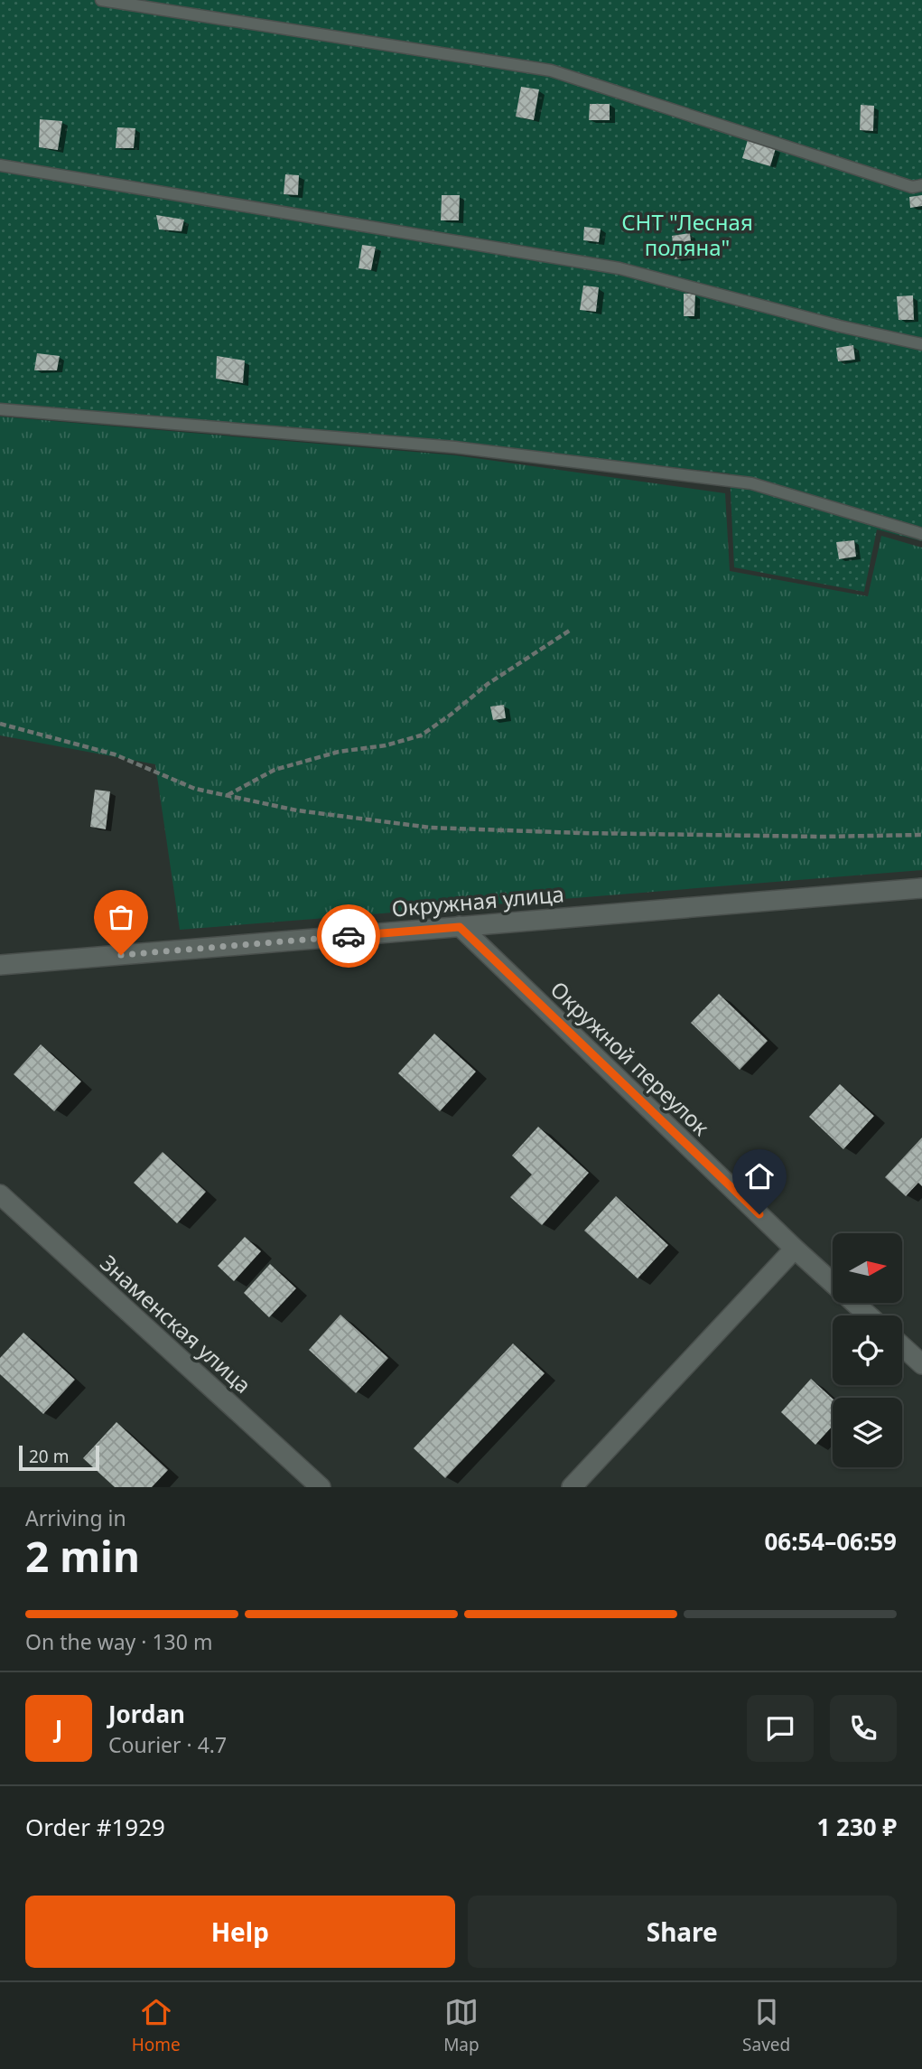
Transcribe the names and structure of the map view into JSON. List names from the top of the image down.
{
  "streets": {
    "street": ["Окружная улица", "Окружной переулок", "Знаменская улица"]
  },
  "crossings": [
    ["Окружная улица", "Окружной переулок"]
  ],
  "parks": ["СНТ \"Лесная поляна\""],
  "scale_bar": "20 m",
  "north": "right",
  "page": {
    "scale": "20 m",
    "heading": ["2 min", "Arriving in", "06:54–06:59"],
    "panel": [
      "Jordan",
      "Courier · 4.7",
      "Order #1929",
      "1 230 ₽"
    ],
    "bar": "On the way · 130 m",
    "round": "J",
    "buttons": ["Help", "Share"],
    "tabs": ["Home", "Map", "Saved"]
  }
}
